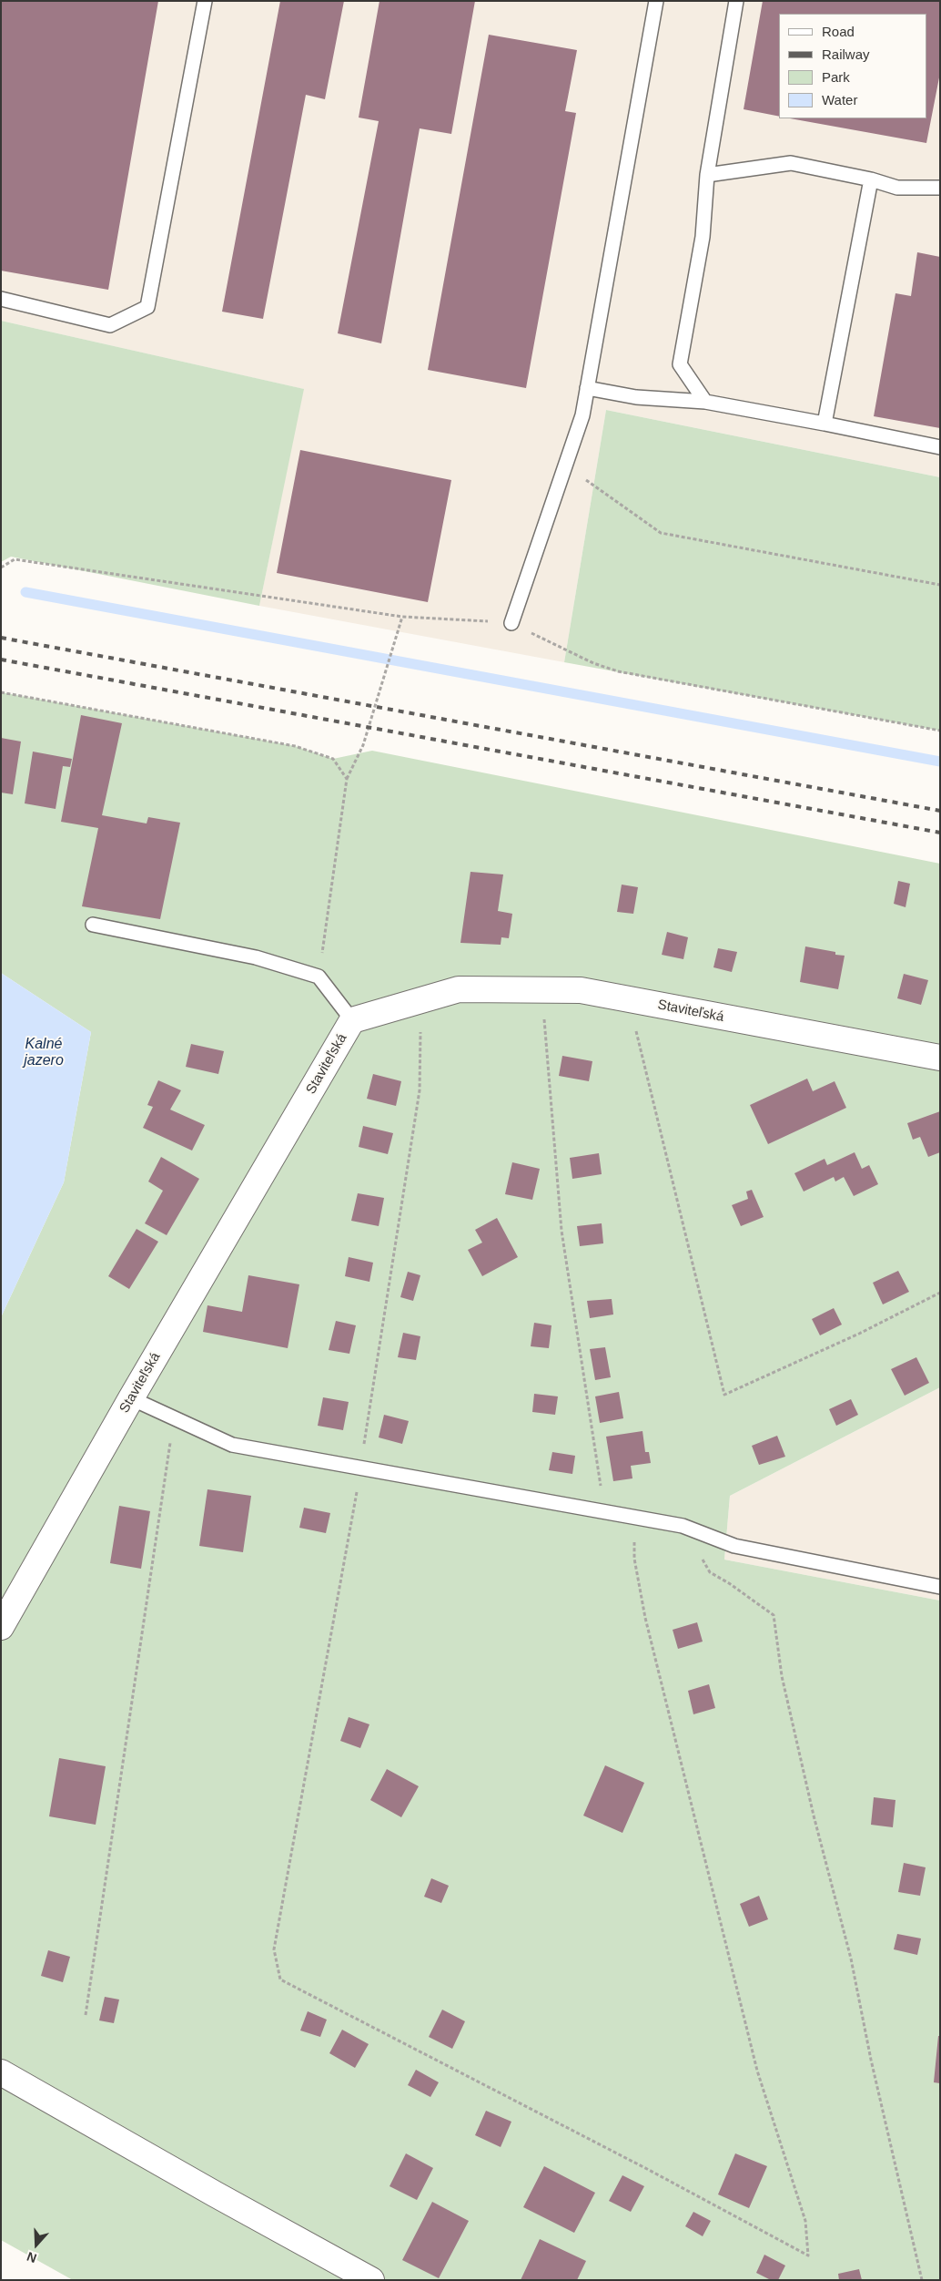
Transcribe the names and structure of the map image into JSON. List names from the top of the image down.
{
  "streets": {
    "street": ["Staviteľská"]
  },
  "water": ["Kalné jazero"],
  "legend": [
    "Road",
    "Railway",
    "Park",
    "Water"
  ],
  "north": "bottom"
}
